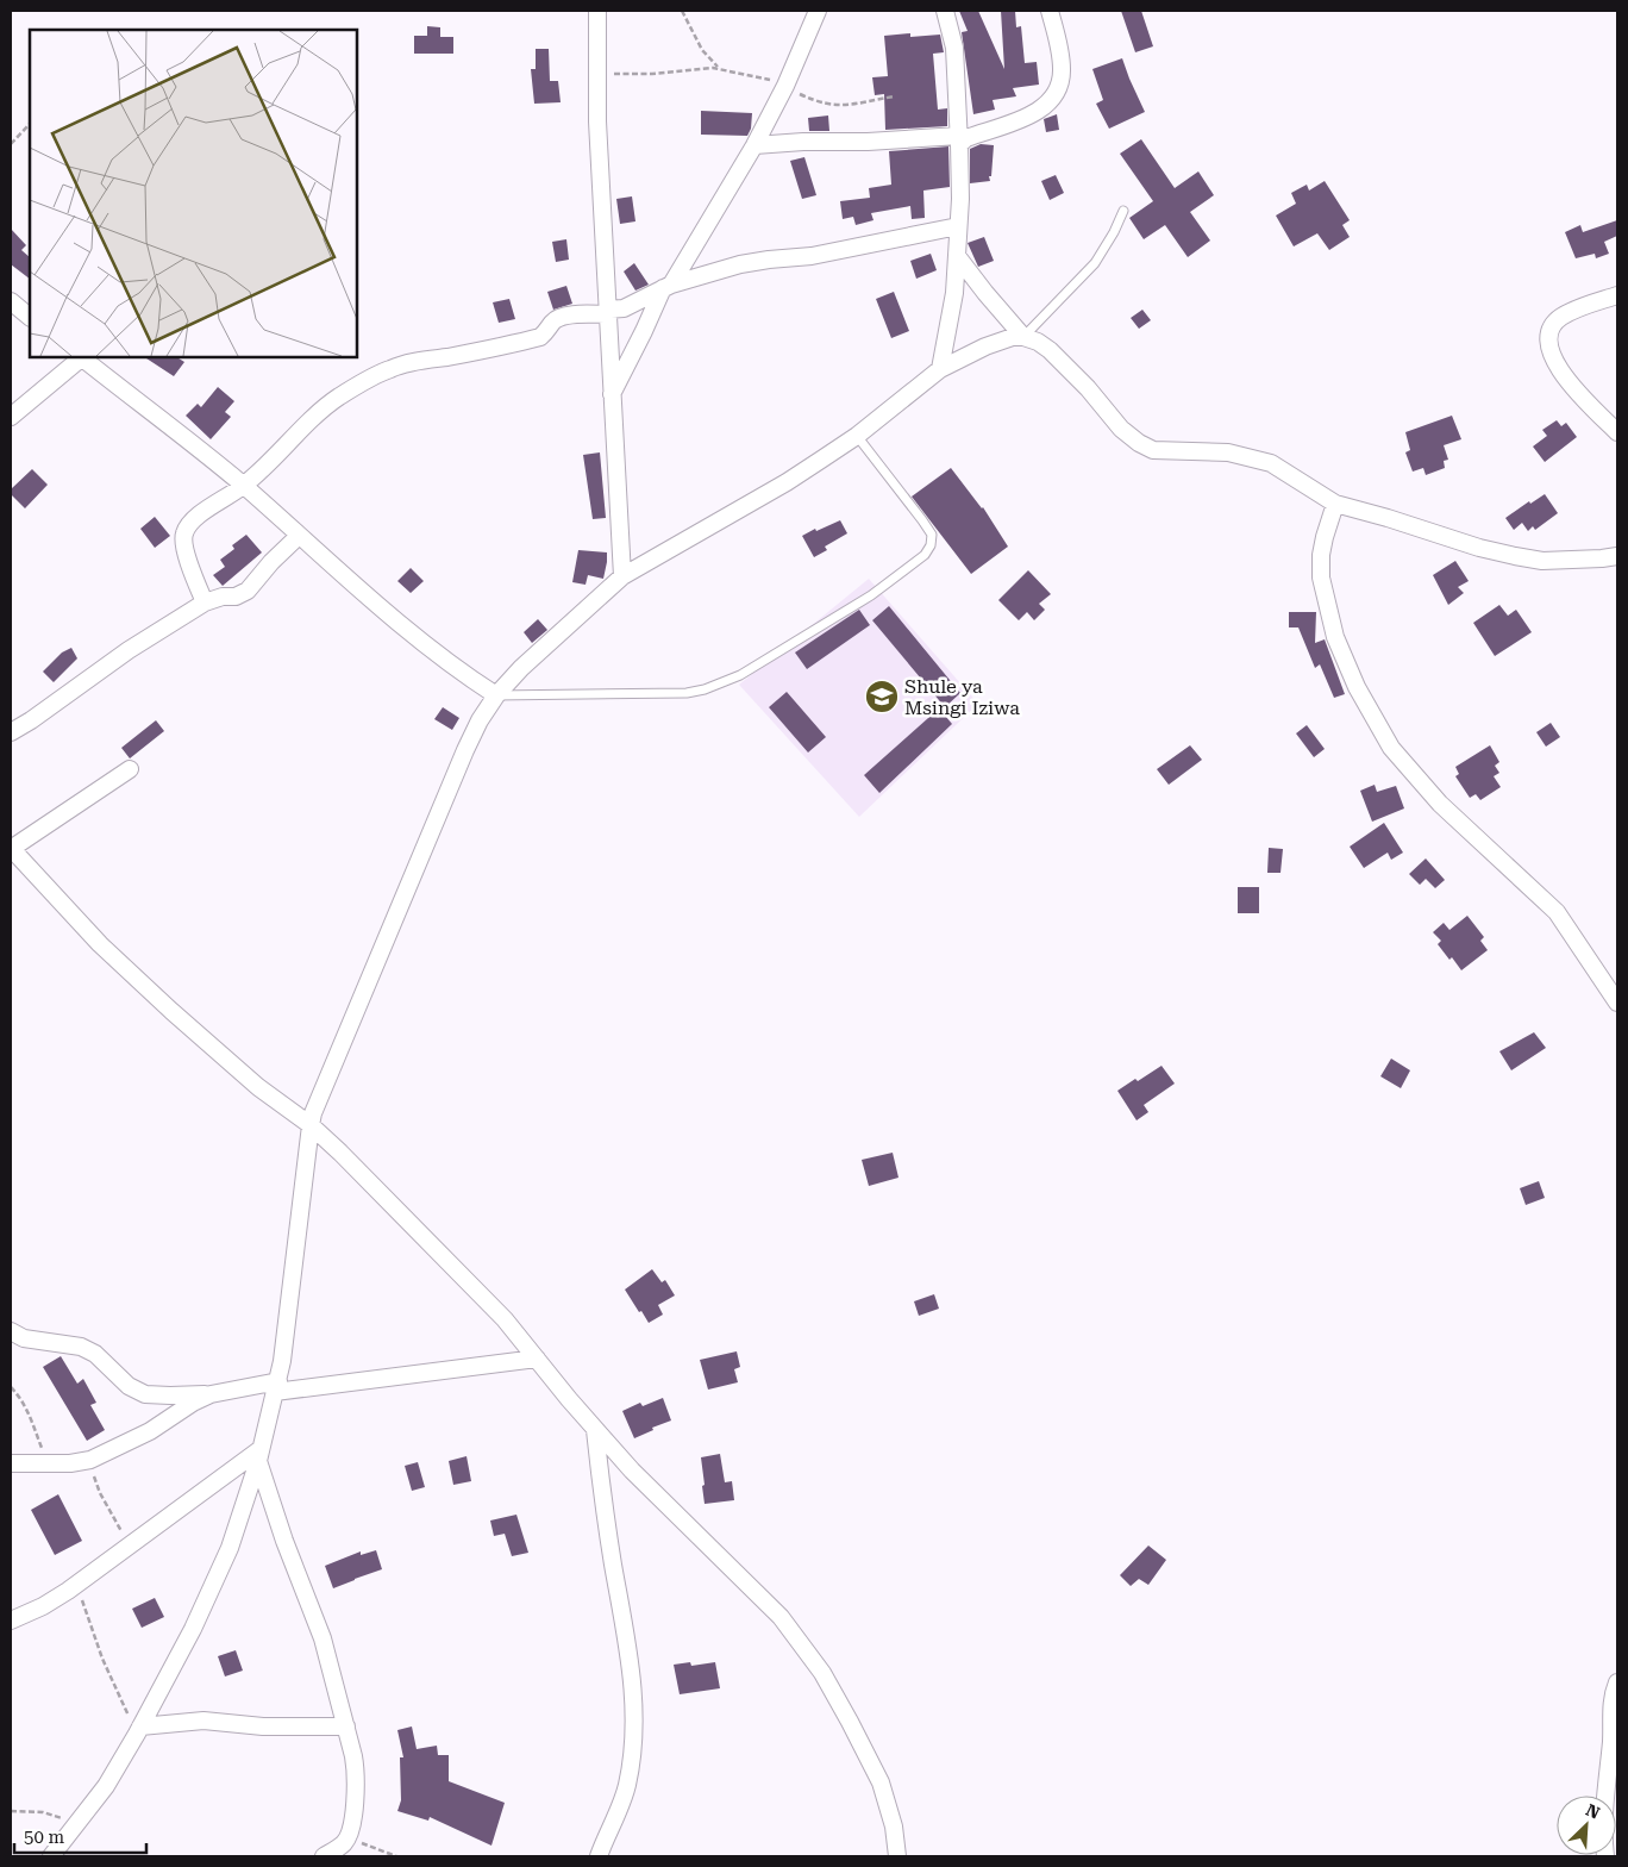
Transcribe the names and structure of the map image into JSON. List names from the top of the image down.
{
  "places": {
    "school or university": ["Shule ya Msingi Iziwa"]
  },
  "scale_bar": "50 m",
  "north": "top right"
}
